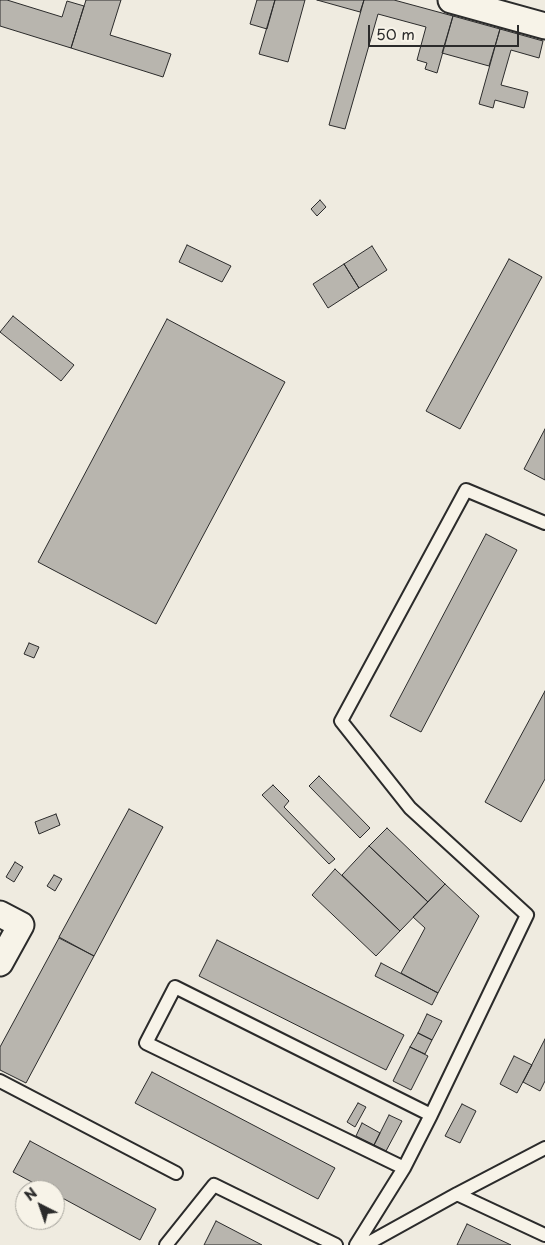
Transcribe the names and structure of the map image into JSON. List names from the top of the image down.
{
  "scale_bar": "50 m",
  "north": "top left"
}
